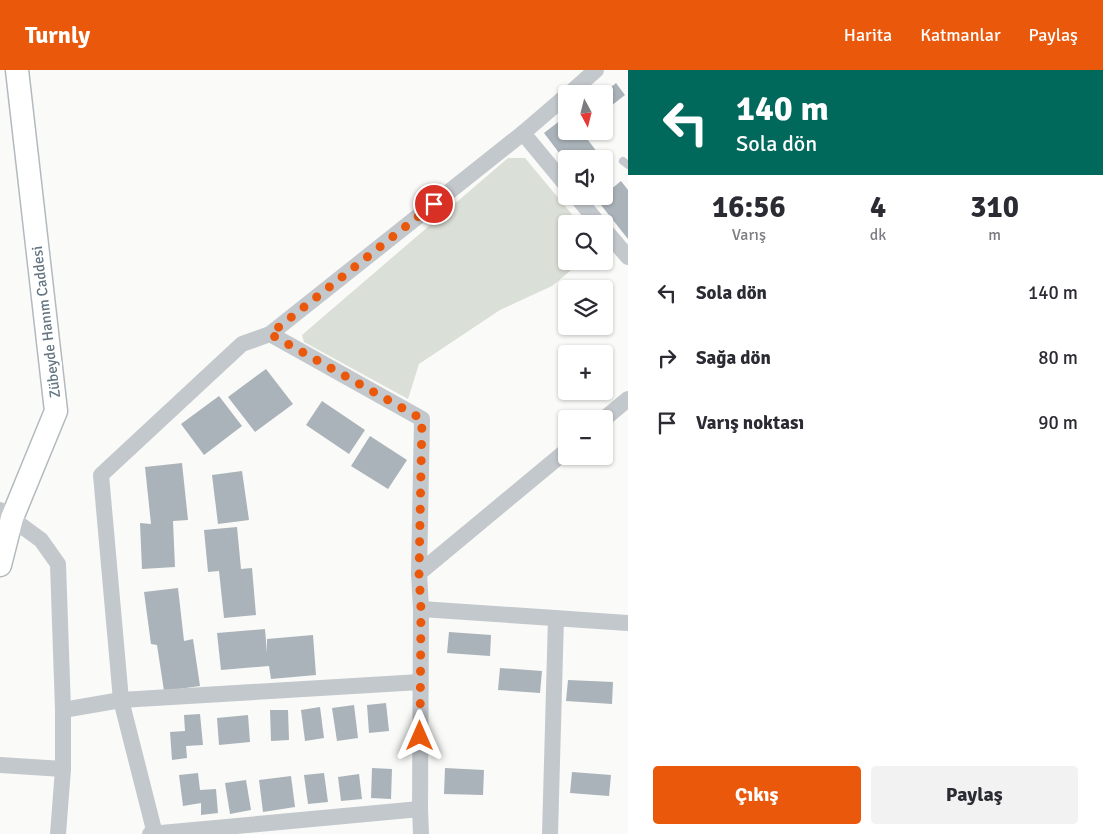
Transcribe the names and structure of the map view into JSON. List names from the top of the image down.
{
  "streets": {
    "street": ["Zübeyde Hanım Caddesi"]
  },
  "north": "bottom",
  "page": {
    "header": "Turnly",
    "nav": ["Harita", "Katmanlar", "Paylaş"],
    "turn": ["140 m", "Sola dön"],
    "map_buttons": ["+", "−"],
    "eta": [
      "16:56",
      "Varış",
      "4",
      "dk",
      "310",
      "m"
    ],
    "list": [
      {
        "name": "Sola dön",
        "value": "140 m"
      },
      {
        "name": "Sağa dön",
        "value": "80 m"
      },
      {
        "name": "Varış noktası",
        "value": "90 m"
      }
    ],
    "buttons": ["Çıkış", "Paylaş"]
  }
}
